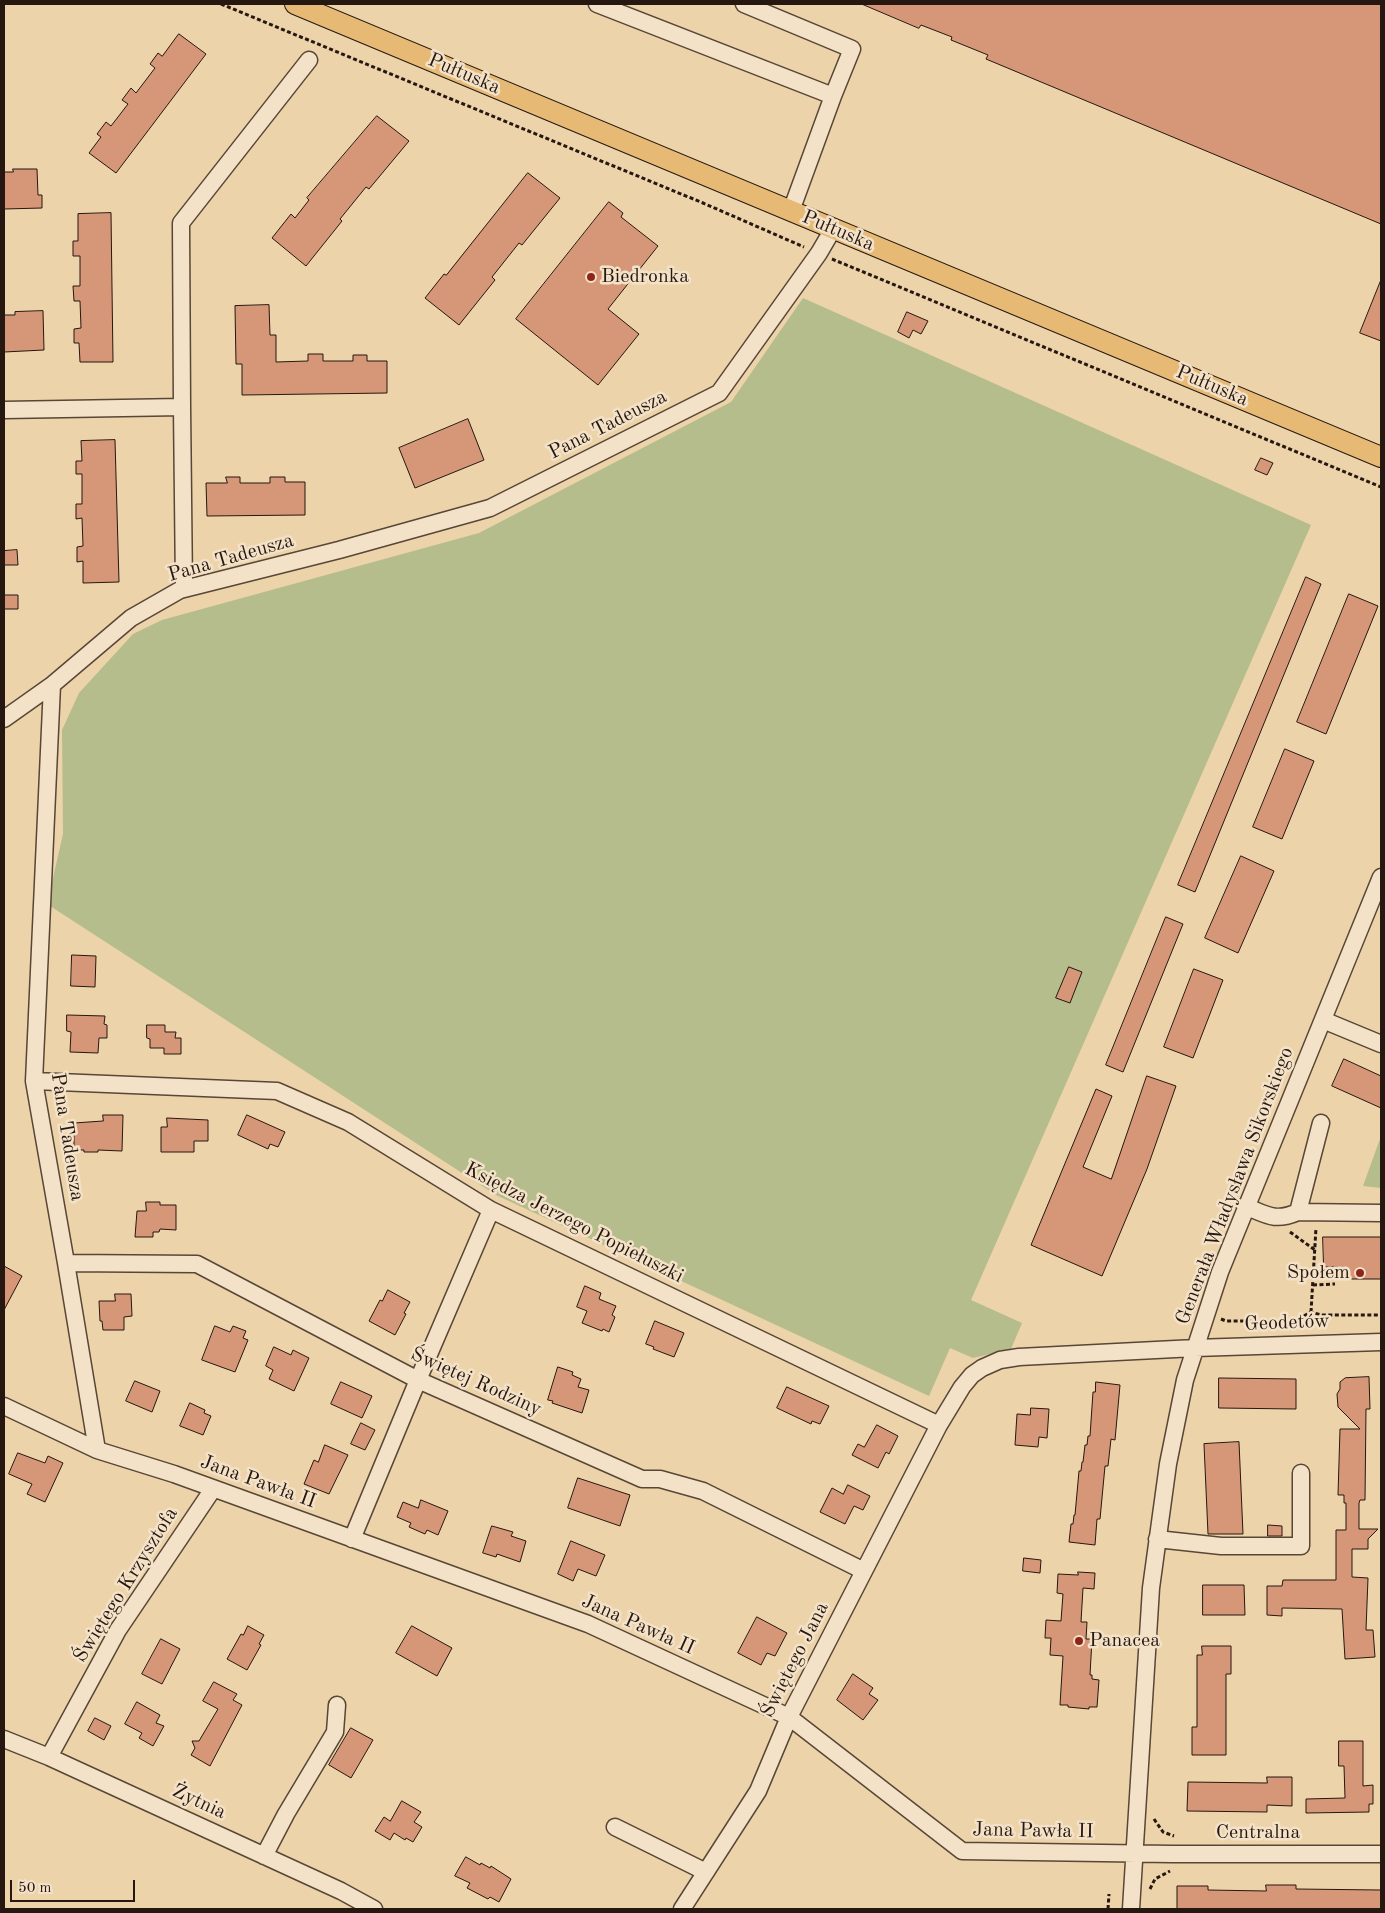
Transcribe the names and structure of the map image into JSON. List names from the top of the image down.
{
  "streets": {
    "main road": ["Pułtuska"],
    "street": [
      "Pana Tadeusza",
      "Generała Władysława Sikorskiego",
      "Księdza Jerzego Popiełuszki",
      "Geodetów",
      "Świętej Rodziny",
      "Jana Pawła II",
      "Świętego Krzysztofa",
      "Świętego Jana",
      "Żytnia",
      "Centralna"
    ]
  },
  "crossings": [
    ["Pułtuska", "Pana Tadeusza"],
    ["Pana Tadeusza", "Księdza Jerzego Popiełuszki"],
    ["Pana Tadeusza", "Świętej Rodziny"],
    ["Pana Tadeusza", "Jana Pawła II"],
    ["Generała Władysława Sikorskiego", "Geodetów"],
    ["Generała Władysława Sikorskiego", "Jana Pawła II"],
    ["Generała Władysława Sikorskiego", "Centralna"],
    ["Księdza Jerzego Popiełuszki", "Geodetów"],
    ["Księdza Jerzego Popiełuszki", "Świętego Jana"],
    ["Geodetów", "Świętego Jana"],
    ["Świętej Rodziny", "Świętego Jana"],
    ["Jana Pawła II", "Świętego Krzysztofa"],
    ["Jana Pawła II", "Świętego Jana"],
    ["Jana Pawła II", "Centralna"],
    ["Świętego Krzysztofa", "Żytnia"]
  ],
  "places": ["Biedronka", "Społem", "Panacea"],
  "scale_bar": "50 m"
}
